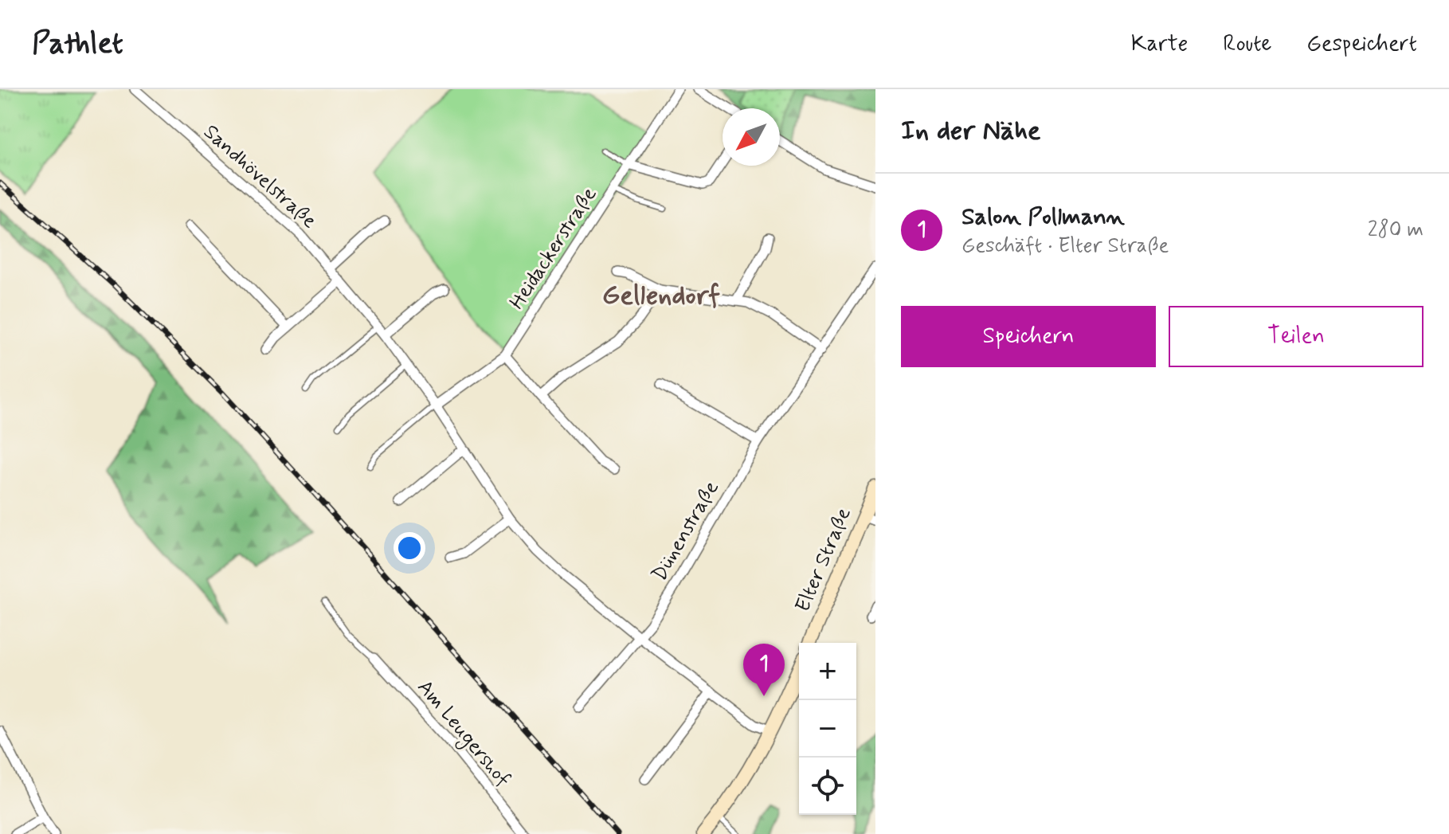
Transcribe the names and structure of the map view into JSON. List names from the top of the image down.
{
  "streets": {
    "main road": ["Elter Straße"],
    "street": [
      "Sandhövelstraße",
      "Heidackerstraße",
      "Dünenstraße",
      "Am Leugershof"
    ]
  },
  "crossings": [
    ["Sandhövelstraße", "Heidackerstraße"],
    ["Sandhövelstraße", "Dünenstraße"]
  ],
  "districts": ["Gellendorf"],
  "north": "bottom left",
  "page": {
    "header": "Pathlet",
    "nav": ["Karte", "Route", "Gespeichert"],
    "heading": "In der Nähe",
    "list": [
      {
        "mark": "1",
        "name": "Salon Pollmann",
        "note": "Geschäft · Elter Straße",
        "value": "280 m"
      }
    ],
    "buttons": ["Speichern", "Teilen"],
    "map_buttons": ["+", "−"],
    "pins": "1"
  }
}
